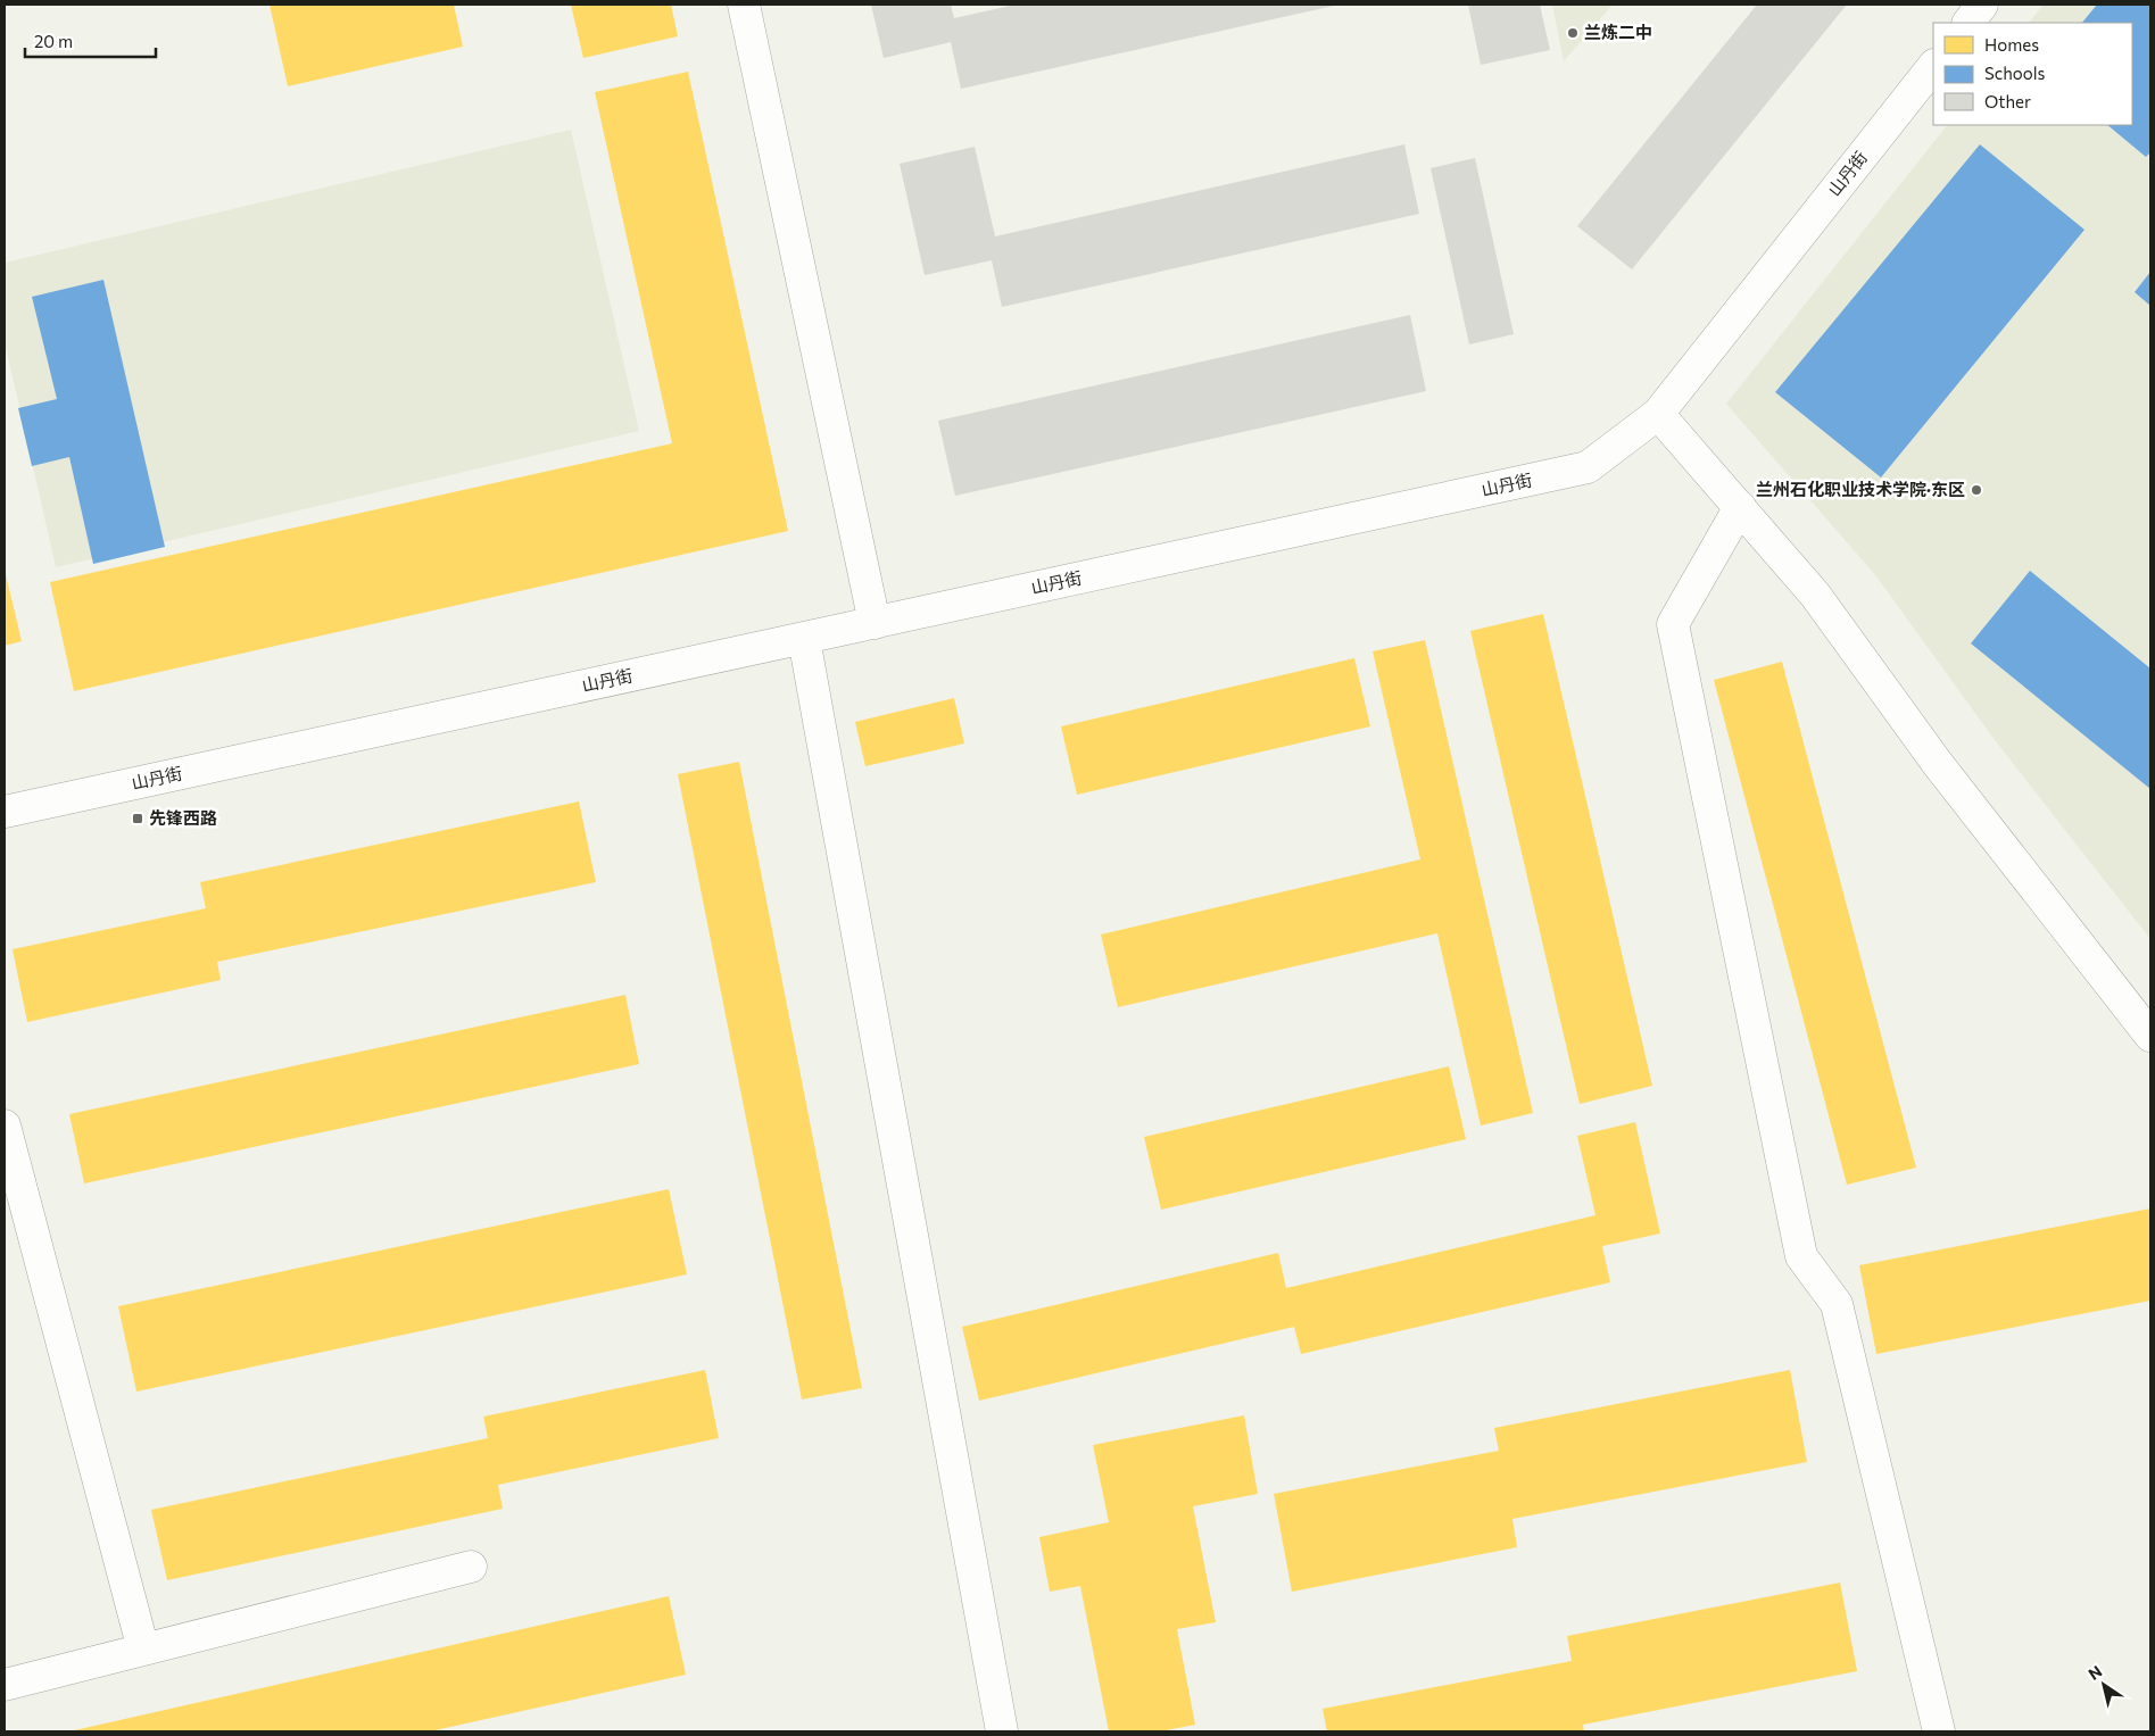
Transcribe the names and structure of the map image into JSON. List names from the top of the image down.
{
  "streets": {
    "street": ["山丹街"]
  },
  "places": {
    "other": ["兰炼二中", "兰州石化职业技术学院·东区"],
    "transit": ["先锋西路"]
  },
  "legend": ["Homes", "Schools", "Other"],
  "scale_bar": "20 m",
  "north": "top left"
}
